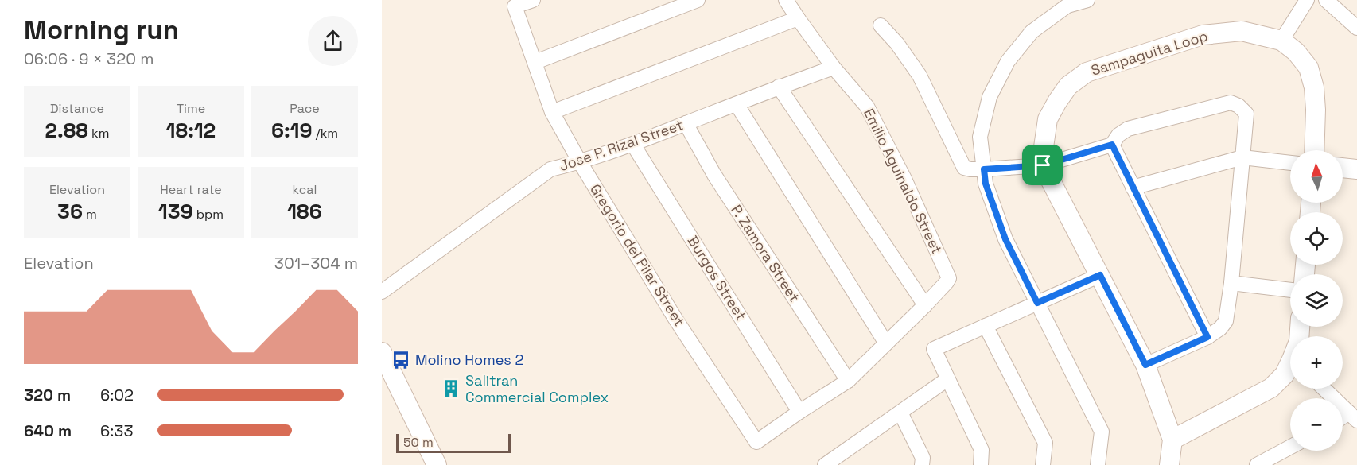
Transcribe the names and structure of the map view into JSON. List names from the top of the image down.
{
  "streets": {
    "street": [
      "Sampaguita Loop",
      "Jose P. Rizal Street",
      "Emilio Aguinaldo Street",
      "P. Zamora Street",
      "Gregorio del Pilar Street",
      "Burgos Street"
    ]
  },
  "crossings": [
    ["Jose P. Rizal Street", "Emilio Aguinaldo Street"],
    ["Jose P. Rizal Street", "P. Zamora Street"],
    ["Jose P. Rizal Street", "Gregorio del Pilar Street"],
    ["Jose P. Rizal Street", "Burgos Street"],
    ["Gregorio del Pilar Street", "Burgos Street"]
  ],
  "places": {
    "bus stop": ["Molino Homes 2"],
    "building": ["Salitran Commercial Complex"]
  },
  "scale_bar": "50 m",
  "north": "top",
  "page": {
    "heading": ["Morning run", "06:06 · 9 × 320 m"],
    "stats": [
      ["Distance", "2.88 km"],
      ["Time", "18:12"],
      ["Pace", "6:19 /km"],
      ["Elevation", "36 m"],
      ["Heart rate", "139 bpm"],
      ["kcal", "186"]
    ],
    "map_buttons": ["+", "−"],
    "chart": ["Elevation", "301–304 m"],
    "list": [
      {
        "name": "320 m",
        "note": "6:02"
      },
      {
        "name": "640 m",
        "note": "6:33"
      }
    ],
    "scale": "50 m"
  }
}
